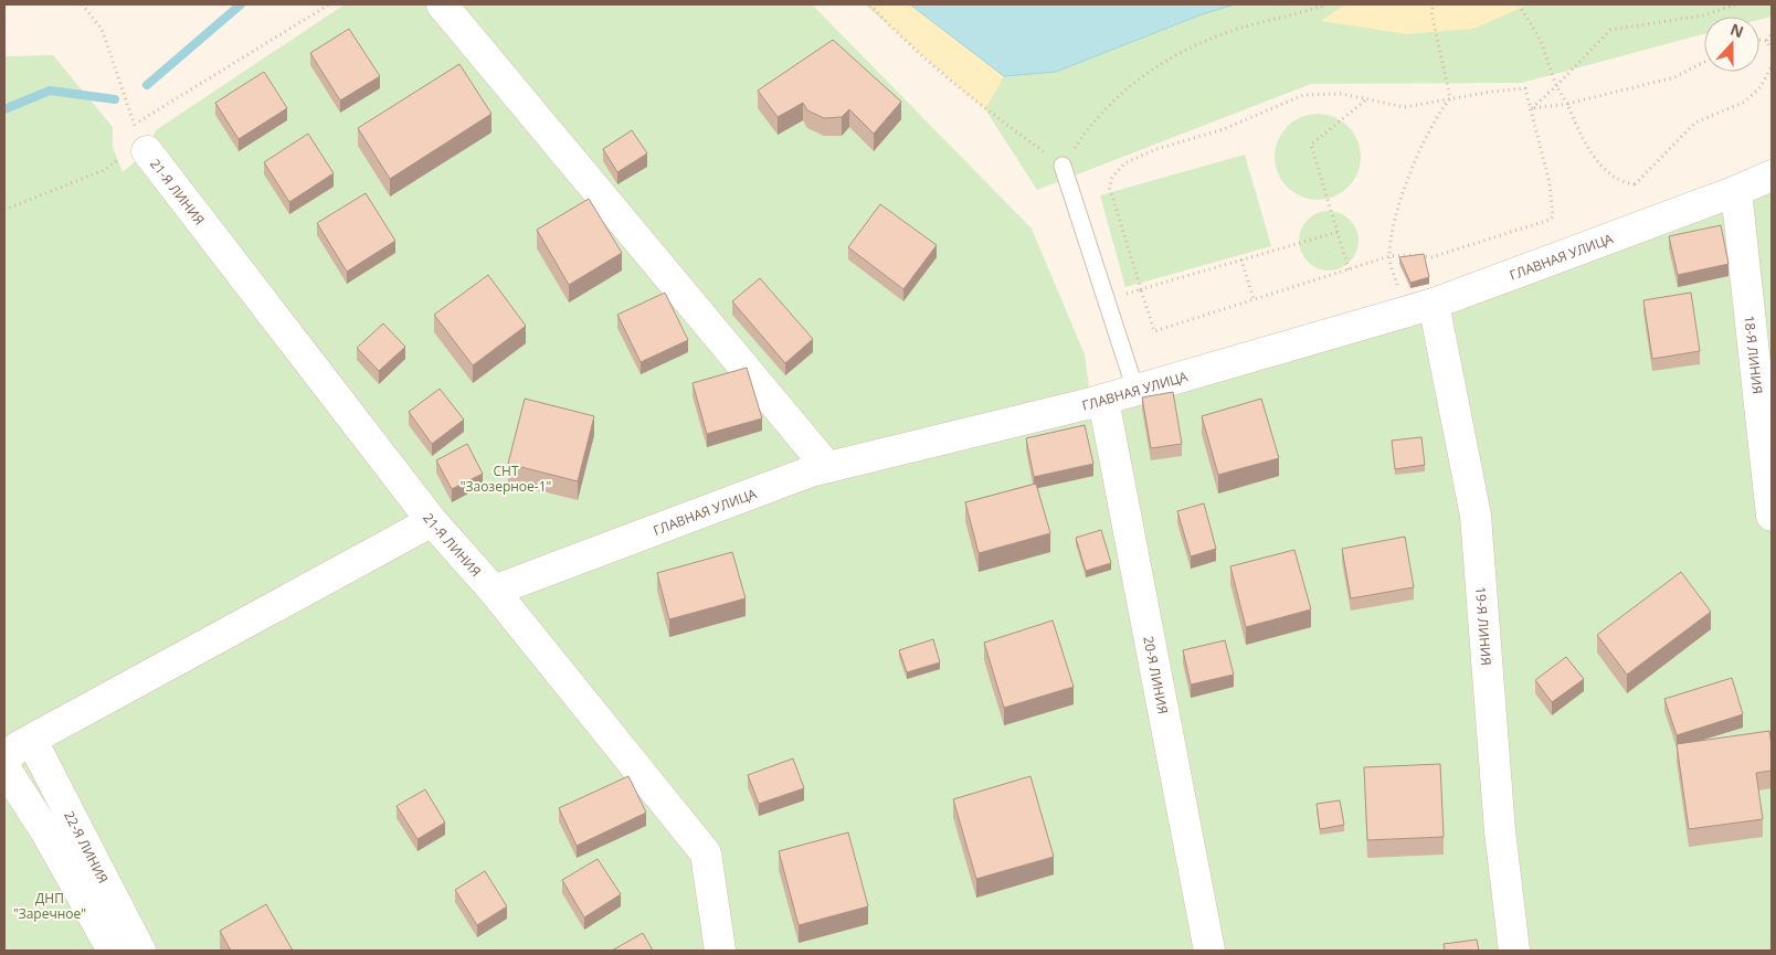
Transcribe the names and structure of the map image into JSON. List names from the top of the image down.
{
  "streets": {
    "street": [
      "21-Я ЛИНИЯ",
      "ГЛАВНАЯ УЛИЦА",
      "18-Я ЛИНИЯ",
      "19-Я ЛИНИЯ",
      "20-Я ЛИНИЯ",
      "22-Я ЛИНИЯ"
    ]
  },
  "crossings": [
    ["21-Я ЛИНИЯ", "ГЛАВНАЯ УЛИЦА"],
    ["ГЛАВНАЯ УЛИЦА", "18-Я ЛИНИЯ"],
    ["ГЛАВНАЯ УЛИЦА", "19-Я ЛИНИЯ"],
    ["ГЛАВНАЯ УЛИЦА", "20-Я ЛИНИЯ"]
  ],
  "parks": ["СНТ \"Заозерное-1\"", "ДНП \"Заречное\""],
  "north": "top"
}
